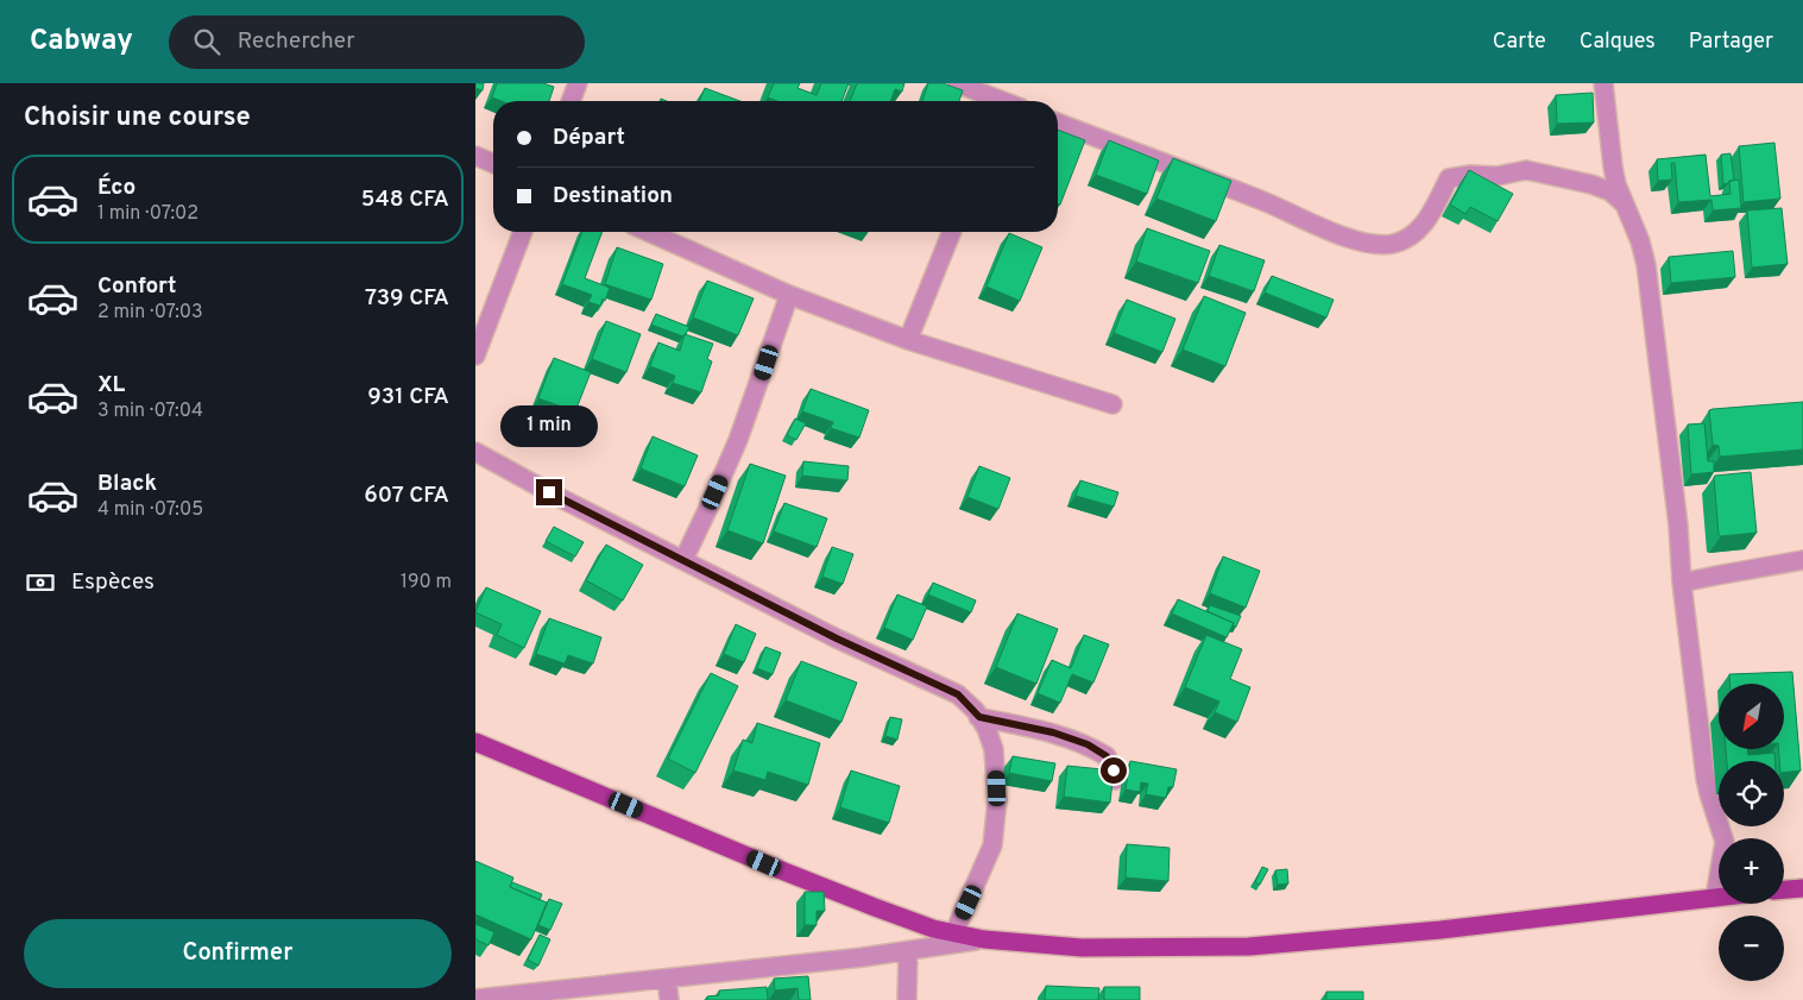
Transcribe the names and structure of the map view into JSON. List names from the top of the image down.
{
  "north": "bottom left",
  "page": {
    "header": "Cabway",
    "search": "Rechercher",
    "nav": ["Carte", "Calques", "Partager"],
    "heading": "Choisir une course",
    "banner": ["Départ", "Destination"],
    "list": [
      {
        "name": "Éco",
        "note": "1 min · 07:02",
        "value": "548 CFA"
      },
      {
        "name": "Confort",
        "note": "2 min · 07:03",
        "value": "739 CFA"
      },
      {
        "name": "XL",
        "note": "3 min · 07:04",
        "value": "931 CFA"
      },
      {
        "name": "Black",
        "note": "4 min · 07:05",
        "value": "607 CFA"
      }
    ],
    "bubble": "1 min",
    "pay": ["Espèces", "190 m"],
    "map_buttons": ["+", "−"],
    "buttons": "Confirmer"
  }
}
